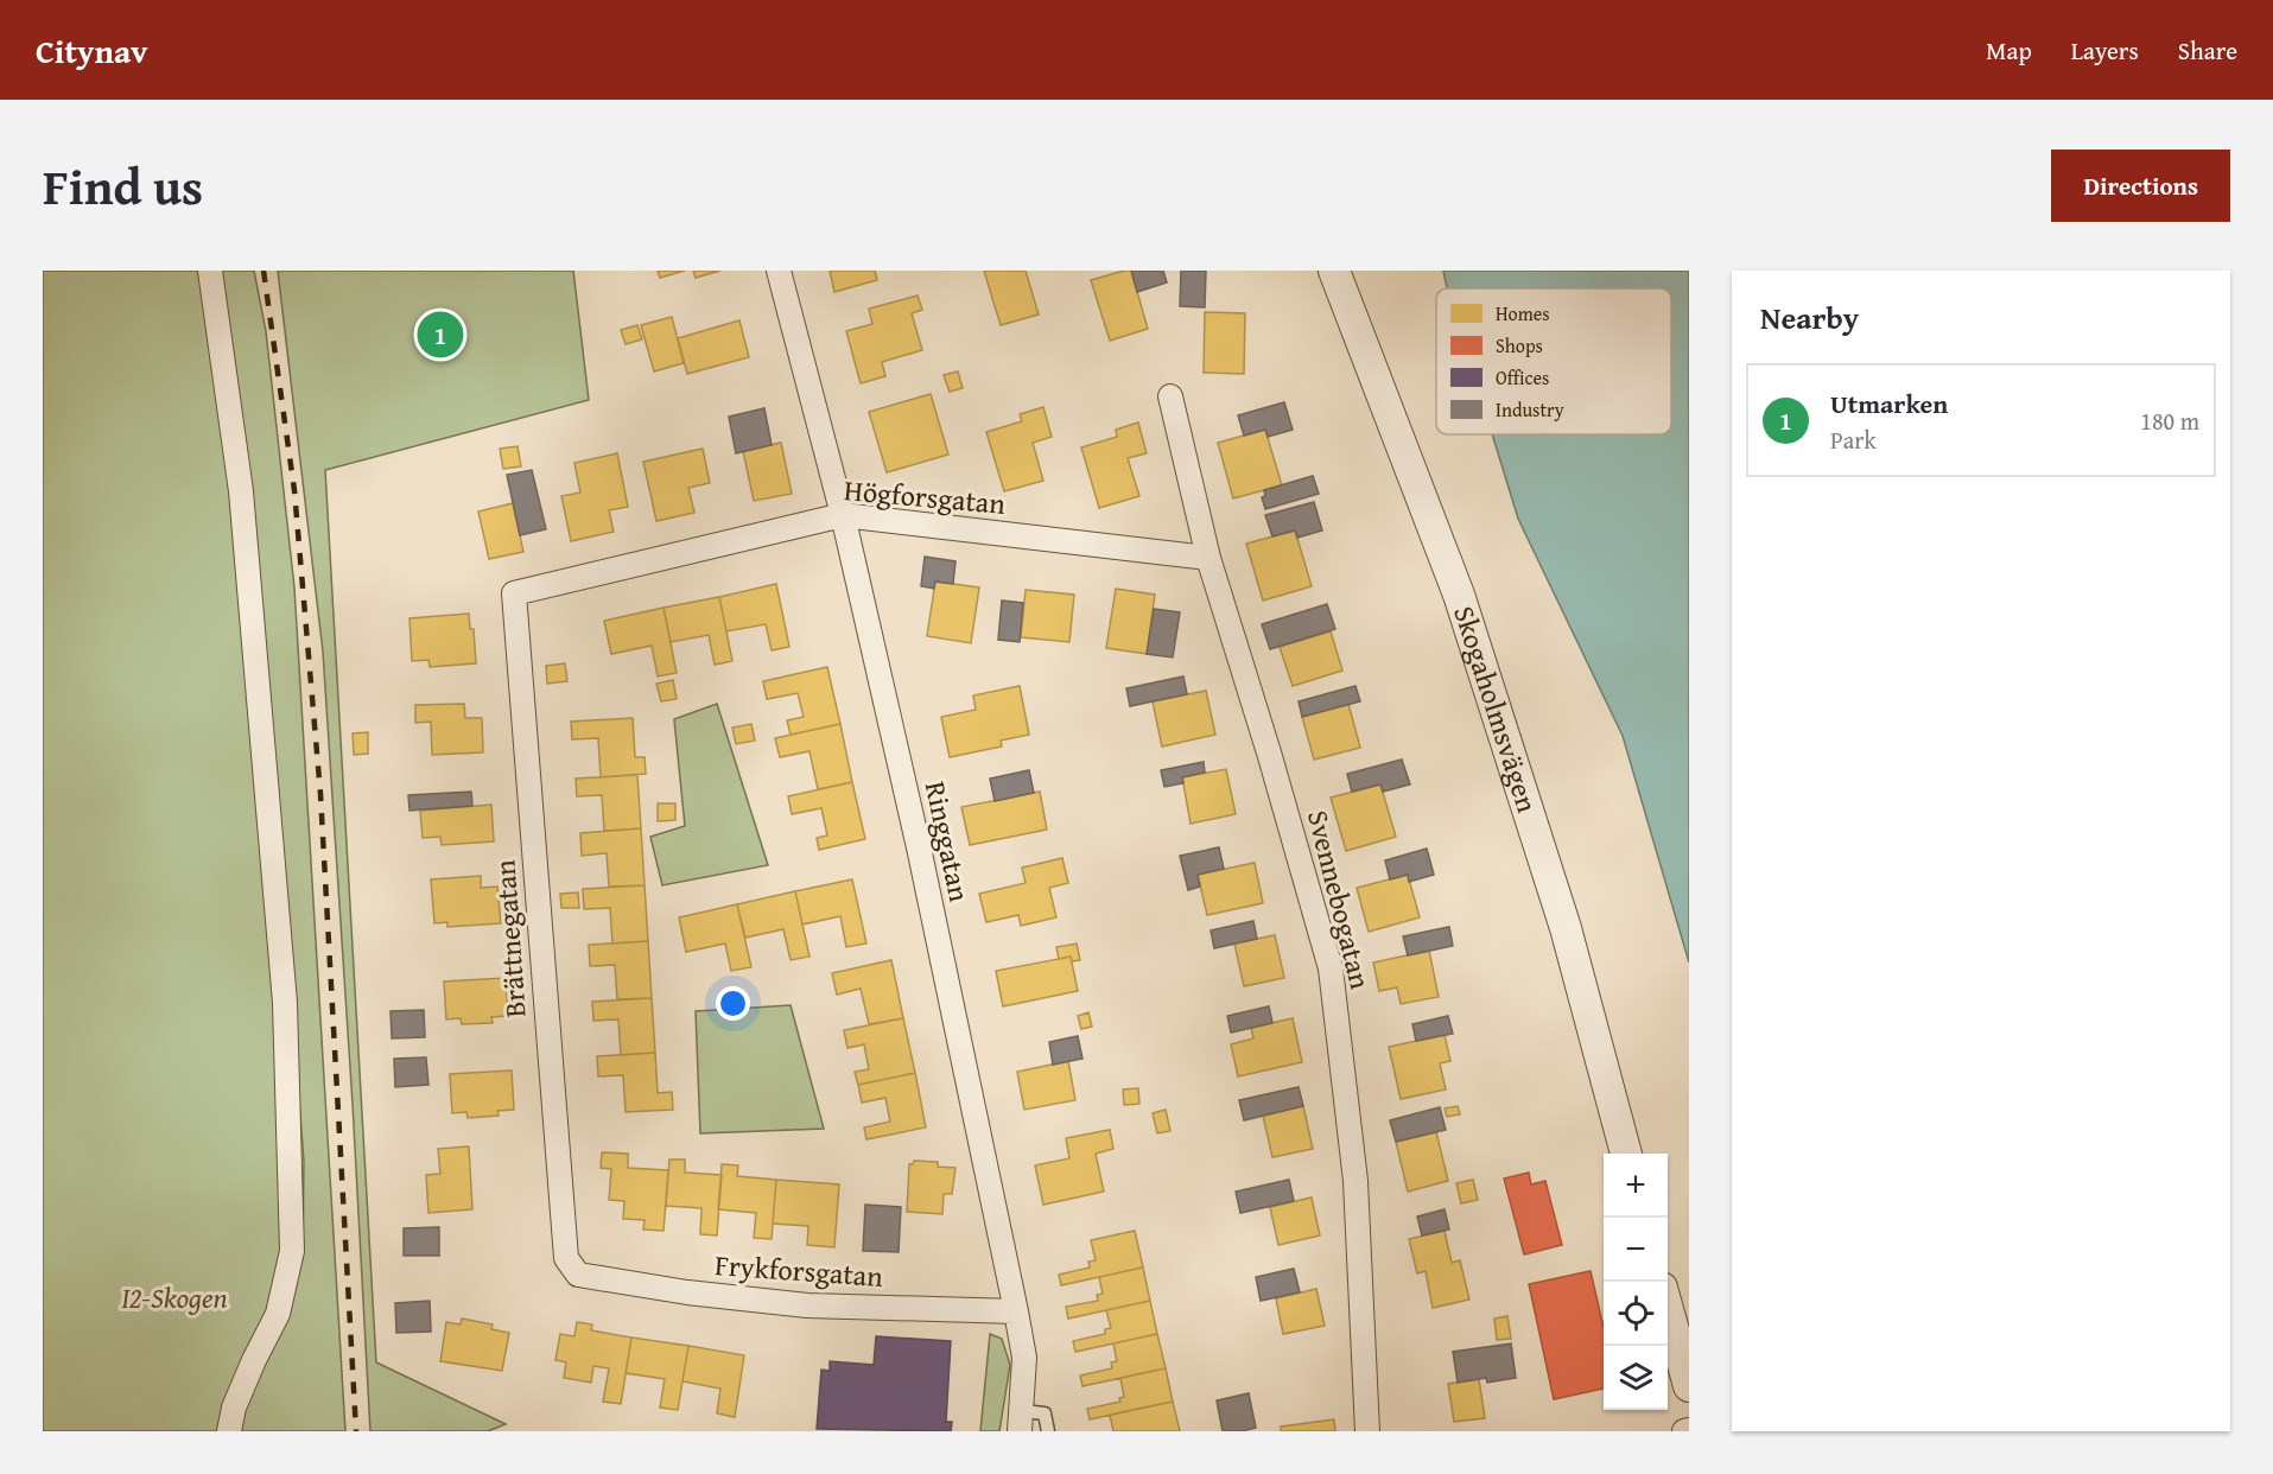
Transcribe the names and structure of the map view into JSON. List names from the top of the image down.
{
  "streets": {
    "street": [
      "Högforsgatan",
      "Skogaholmsvägen",
      "Ringgatan",
      "Svennebogatan",
      "Brättnegatan",
      "Frykforsgatan"
    ]
  },
  "crossings": [
    ["Högforsgatan", "Ringgatan"],
    ["Högforsgatan", "Svennebogatan"],
    ["Högforsgatan", "Brättnegatan"],
    ["Ringgatan", "Frykforsgatan"],
    ["Brättnegatan", "Frykforsgatan"]
  ],
  "parks": ["I2-Skogen"],
  "legend": [
    "Homes",
    "Shops",
    "Offices",
    "Industry"
  ],
  "page": {
    "header": "Citynav",
    "nav": ["Map", "Layers", "Share"],
    "title": "Find us",
    "buttons": "Directions",
    "heading": "Nearby",
    "pins": "1",
    "list": [
      {
        "mark": "1",
        "name": "Utmarken",
        "note": "Park",
        "value": "180 m"
      }
    ],
    "map_buttons": ["+", "−"]
  }
}
